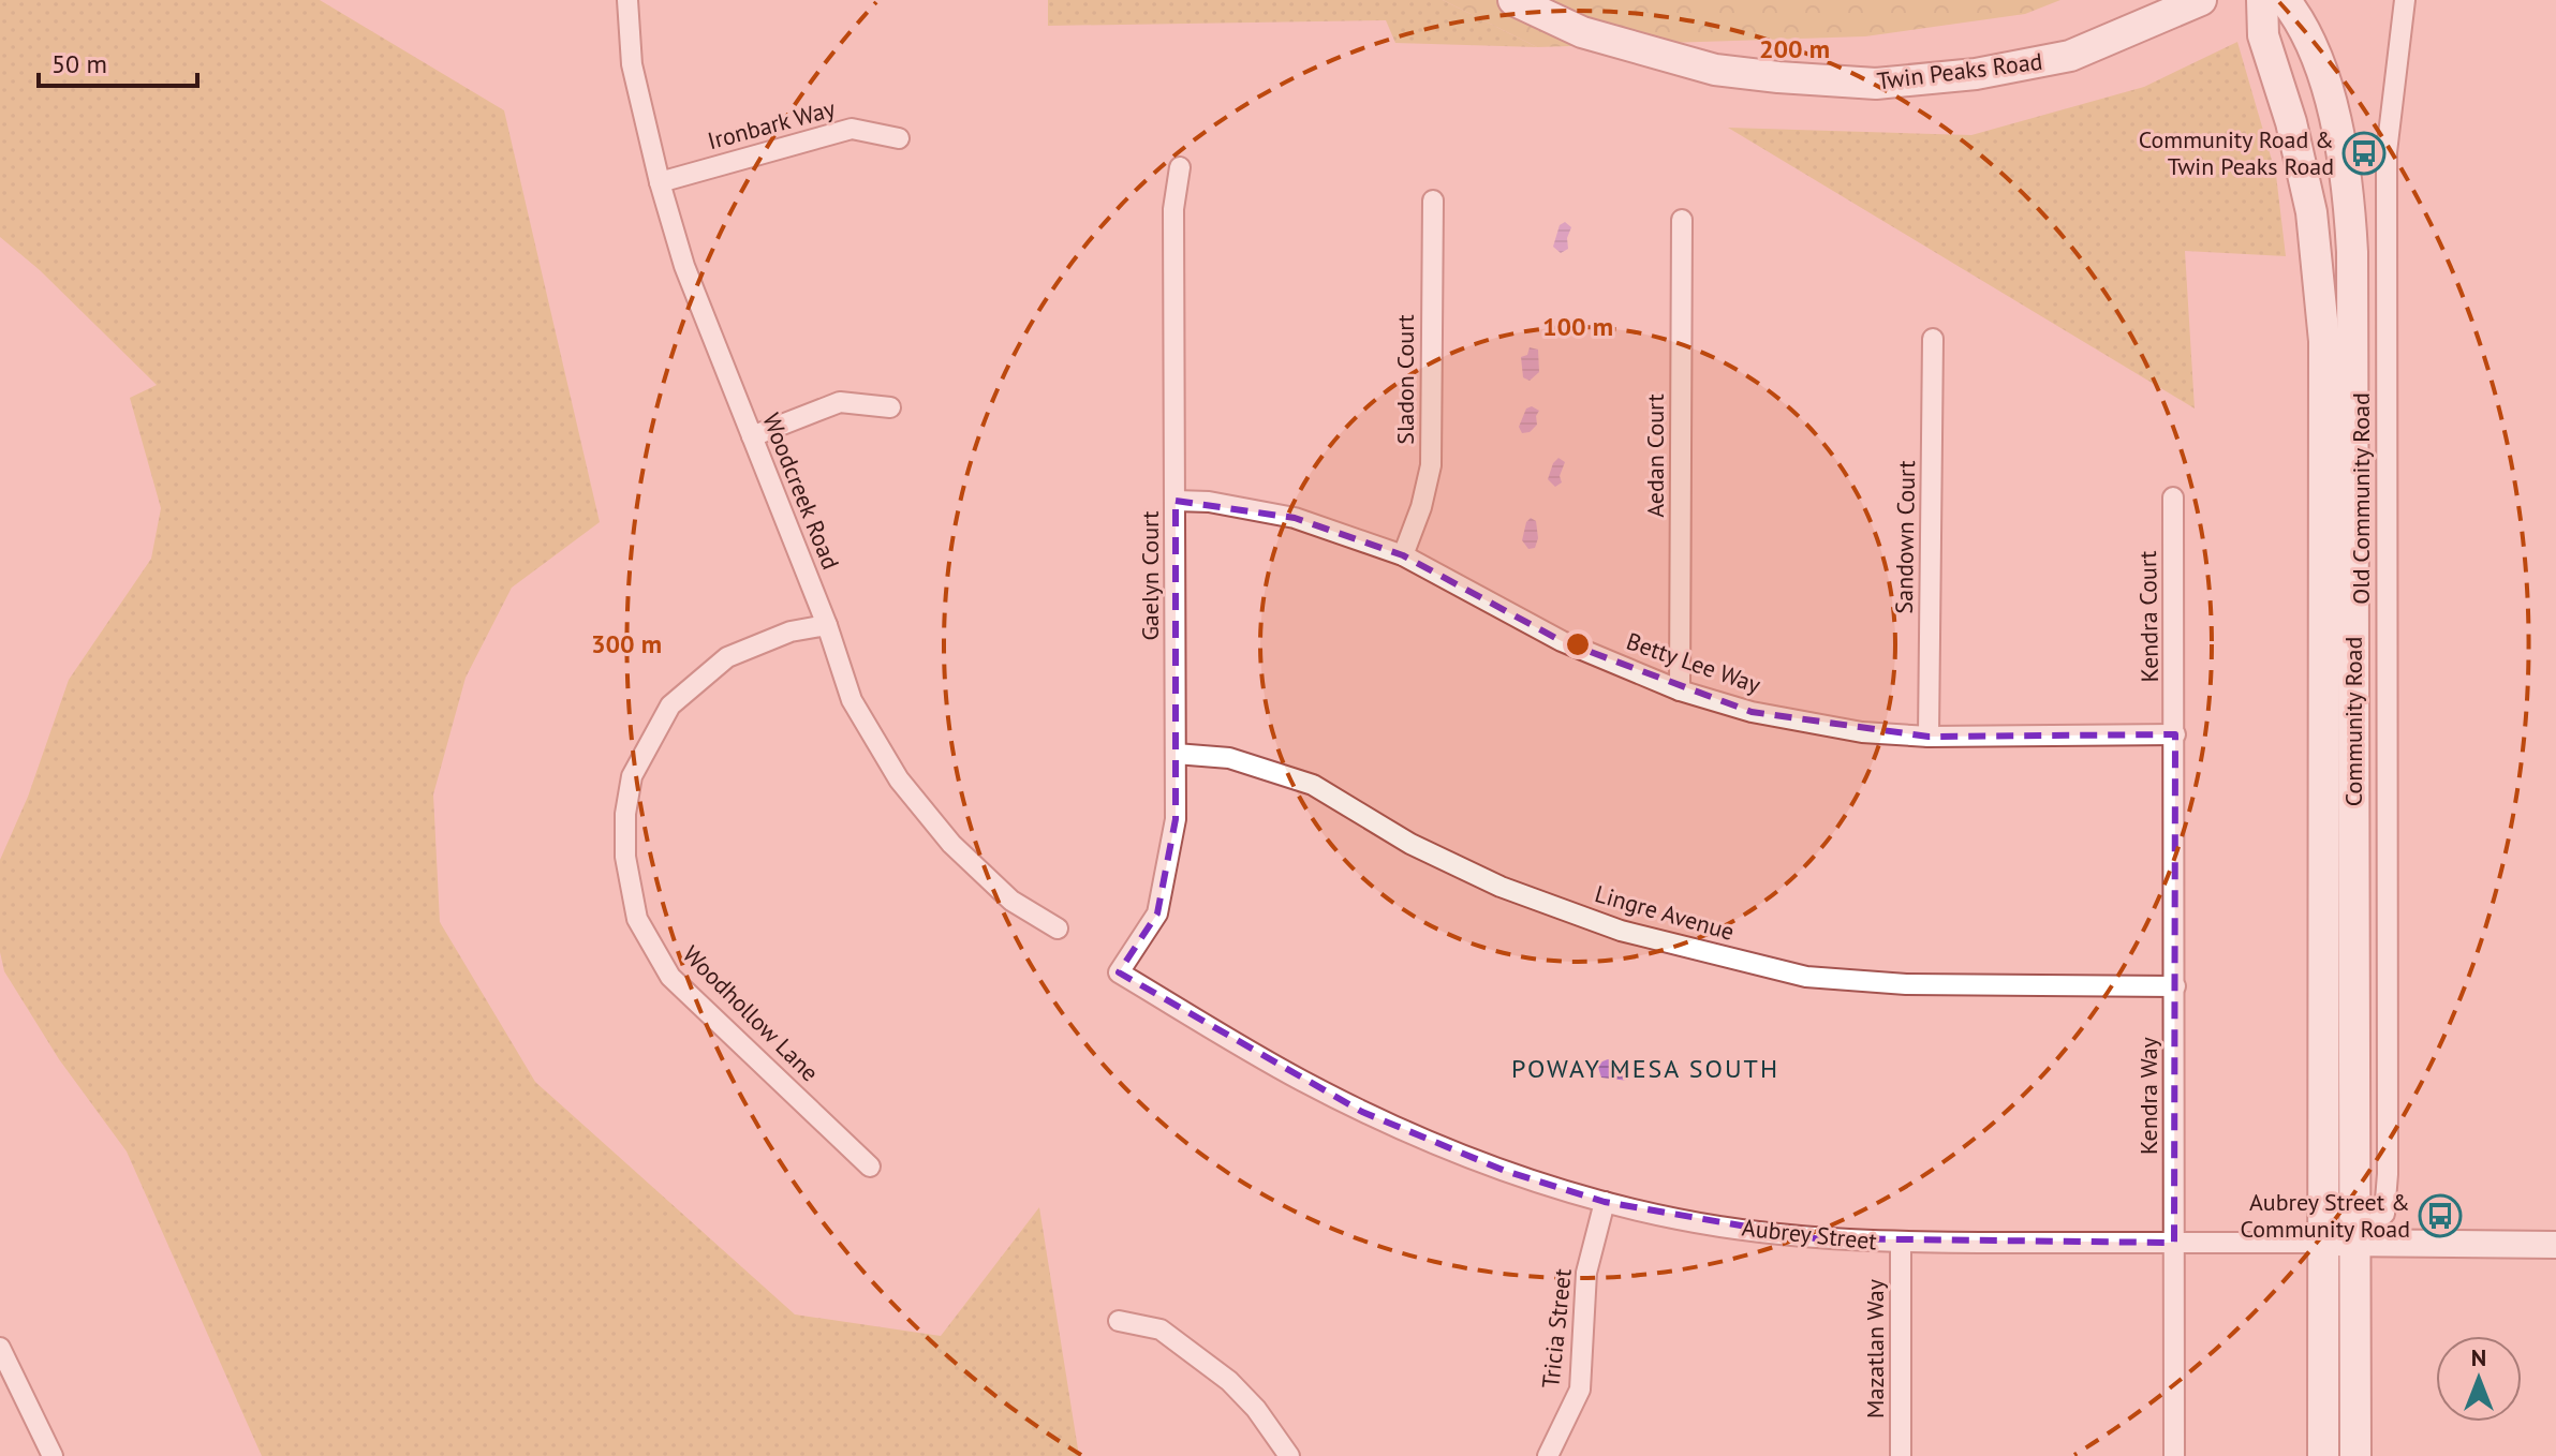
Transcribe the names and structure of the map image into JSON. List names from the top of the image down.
{
  "streets": {
    "main road": ["Twin Peaks Road", "Community Road"],
    "street": [
      "Ironbark Way",
      "Sladon Court",
      "Aedan Court",
      "Woodcreek Road",
      "Old Community Road",
      "Sandown Court",
      "Gaelyn Court",
      "Kendra Court",
      "Betty Lee Way",
      "Lingre Avenue",
      "Woodhollow Lane",
      "Kendra Way",
      "Aubrey Street",
      "Tricia Street",
      "Mazatlan Way"
    ]
  },
  "crossings": [
    ["Ironbark Way", "Woodcreek Road"],
    ["Sladon Court", "Betty Lee Way"],
    ["Aedan Court", "Betty Lee Way"],
    ["Woodcreek Road", "Woodhollow Lane"],
    ["Old Community Road", "Community Road"],
    ["Old Community Road", "Aubrey Street"],
    ["Sandown Court", "Betty Lee Way"],
    ["Gaelyn Court", "Betty Lee Way"],
    ["Gaelyn Court", "Lingre Avenue"],
    ["Gaelyn Court", "Aubrey Street"],
    ["Kendra Court", "Betty Lee Way"],
    ["Kendra Court", "Kendra Way"],
    ["Betty Lee Way", "Kendra Way"],
    ["Community Road", "Aubrey Street"],
    ["Lingre Avenue", "Kendra Way"],
    ["Kendra Way", "Aubrey Street"],
    ["Aubrey Street", "Tricia Street"],
    ["Aubrey Street", "Mazatlan Way"]
  ],
  "districts": ["POWAY MESA SOUTH"],
  "places": {
    "bus stop": ["Community Road & Twin Peaks Road", "Aubrey Street & Community Road"]
  },
  "scale_bar": "50 m",
  "north": "top",
  "rings": ["200 m", "100 m", "300 m"]
}
